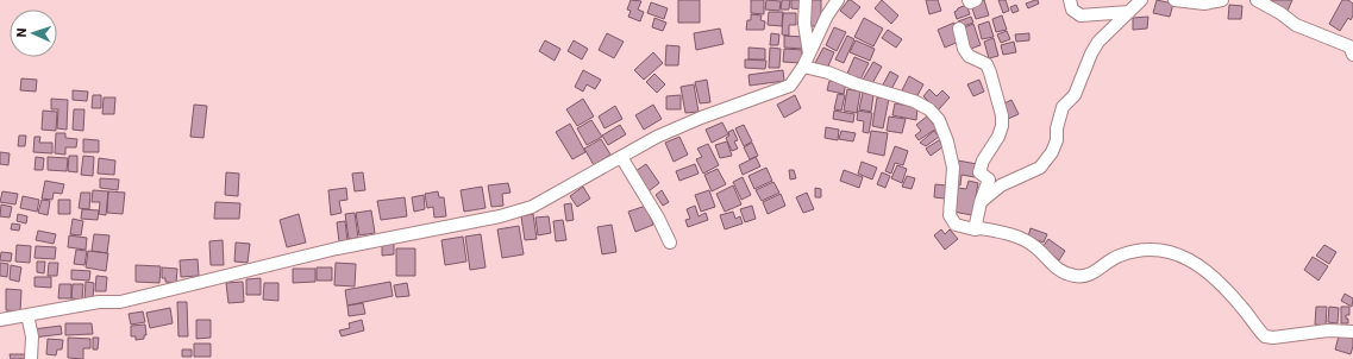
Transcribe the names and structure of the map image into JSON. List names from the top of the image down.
{
  "north": "left"
}
